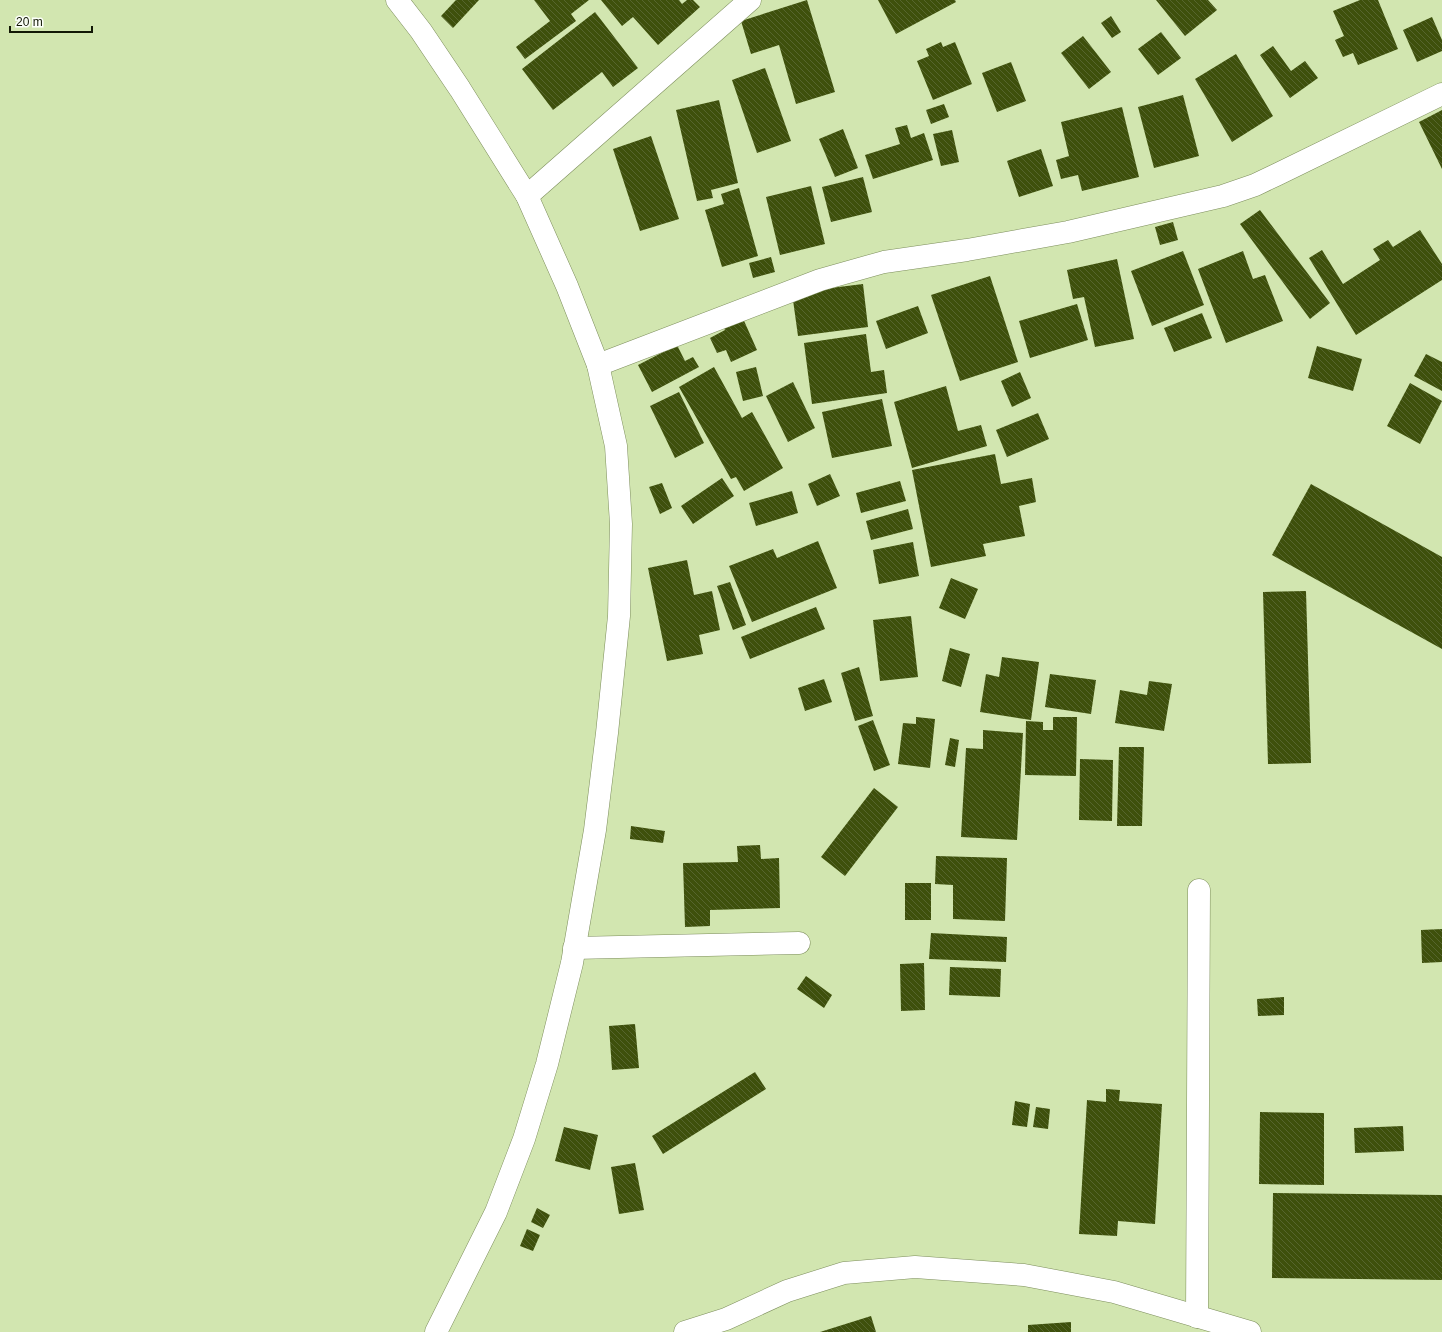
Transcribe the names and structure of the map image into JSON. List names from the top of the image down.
{
  "scale_bar": "20 m"
}
